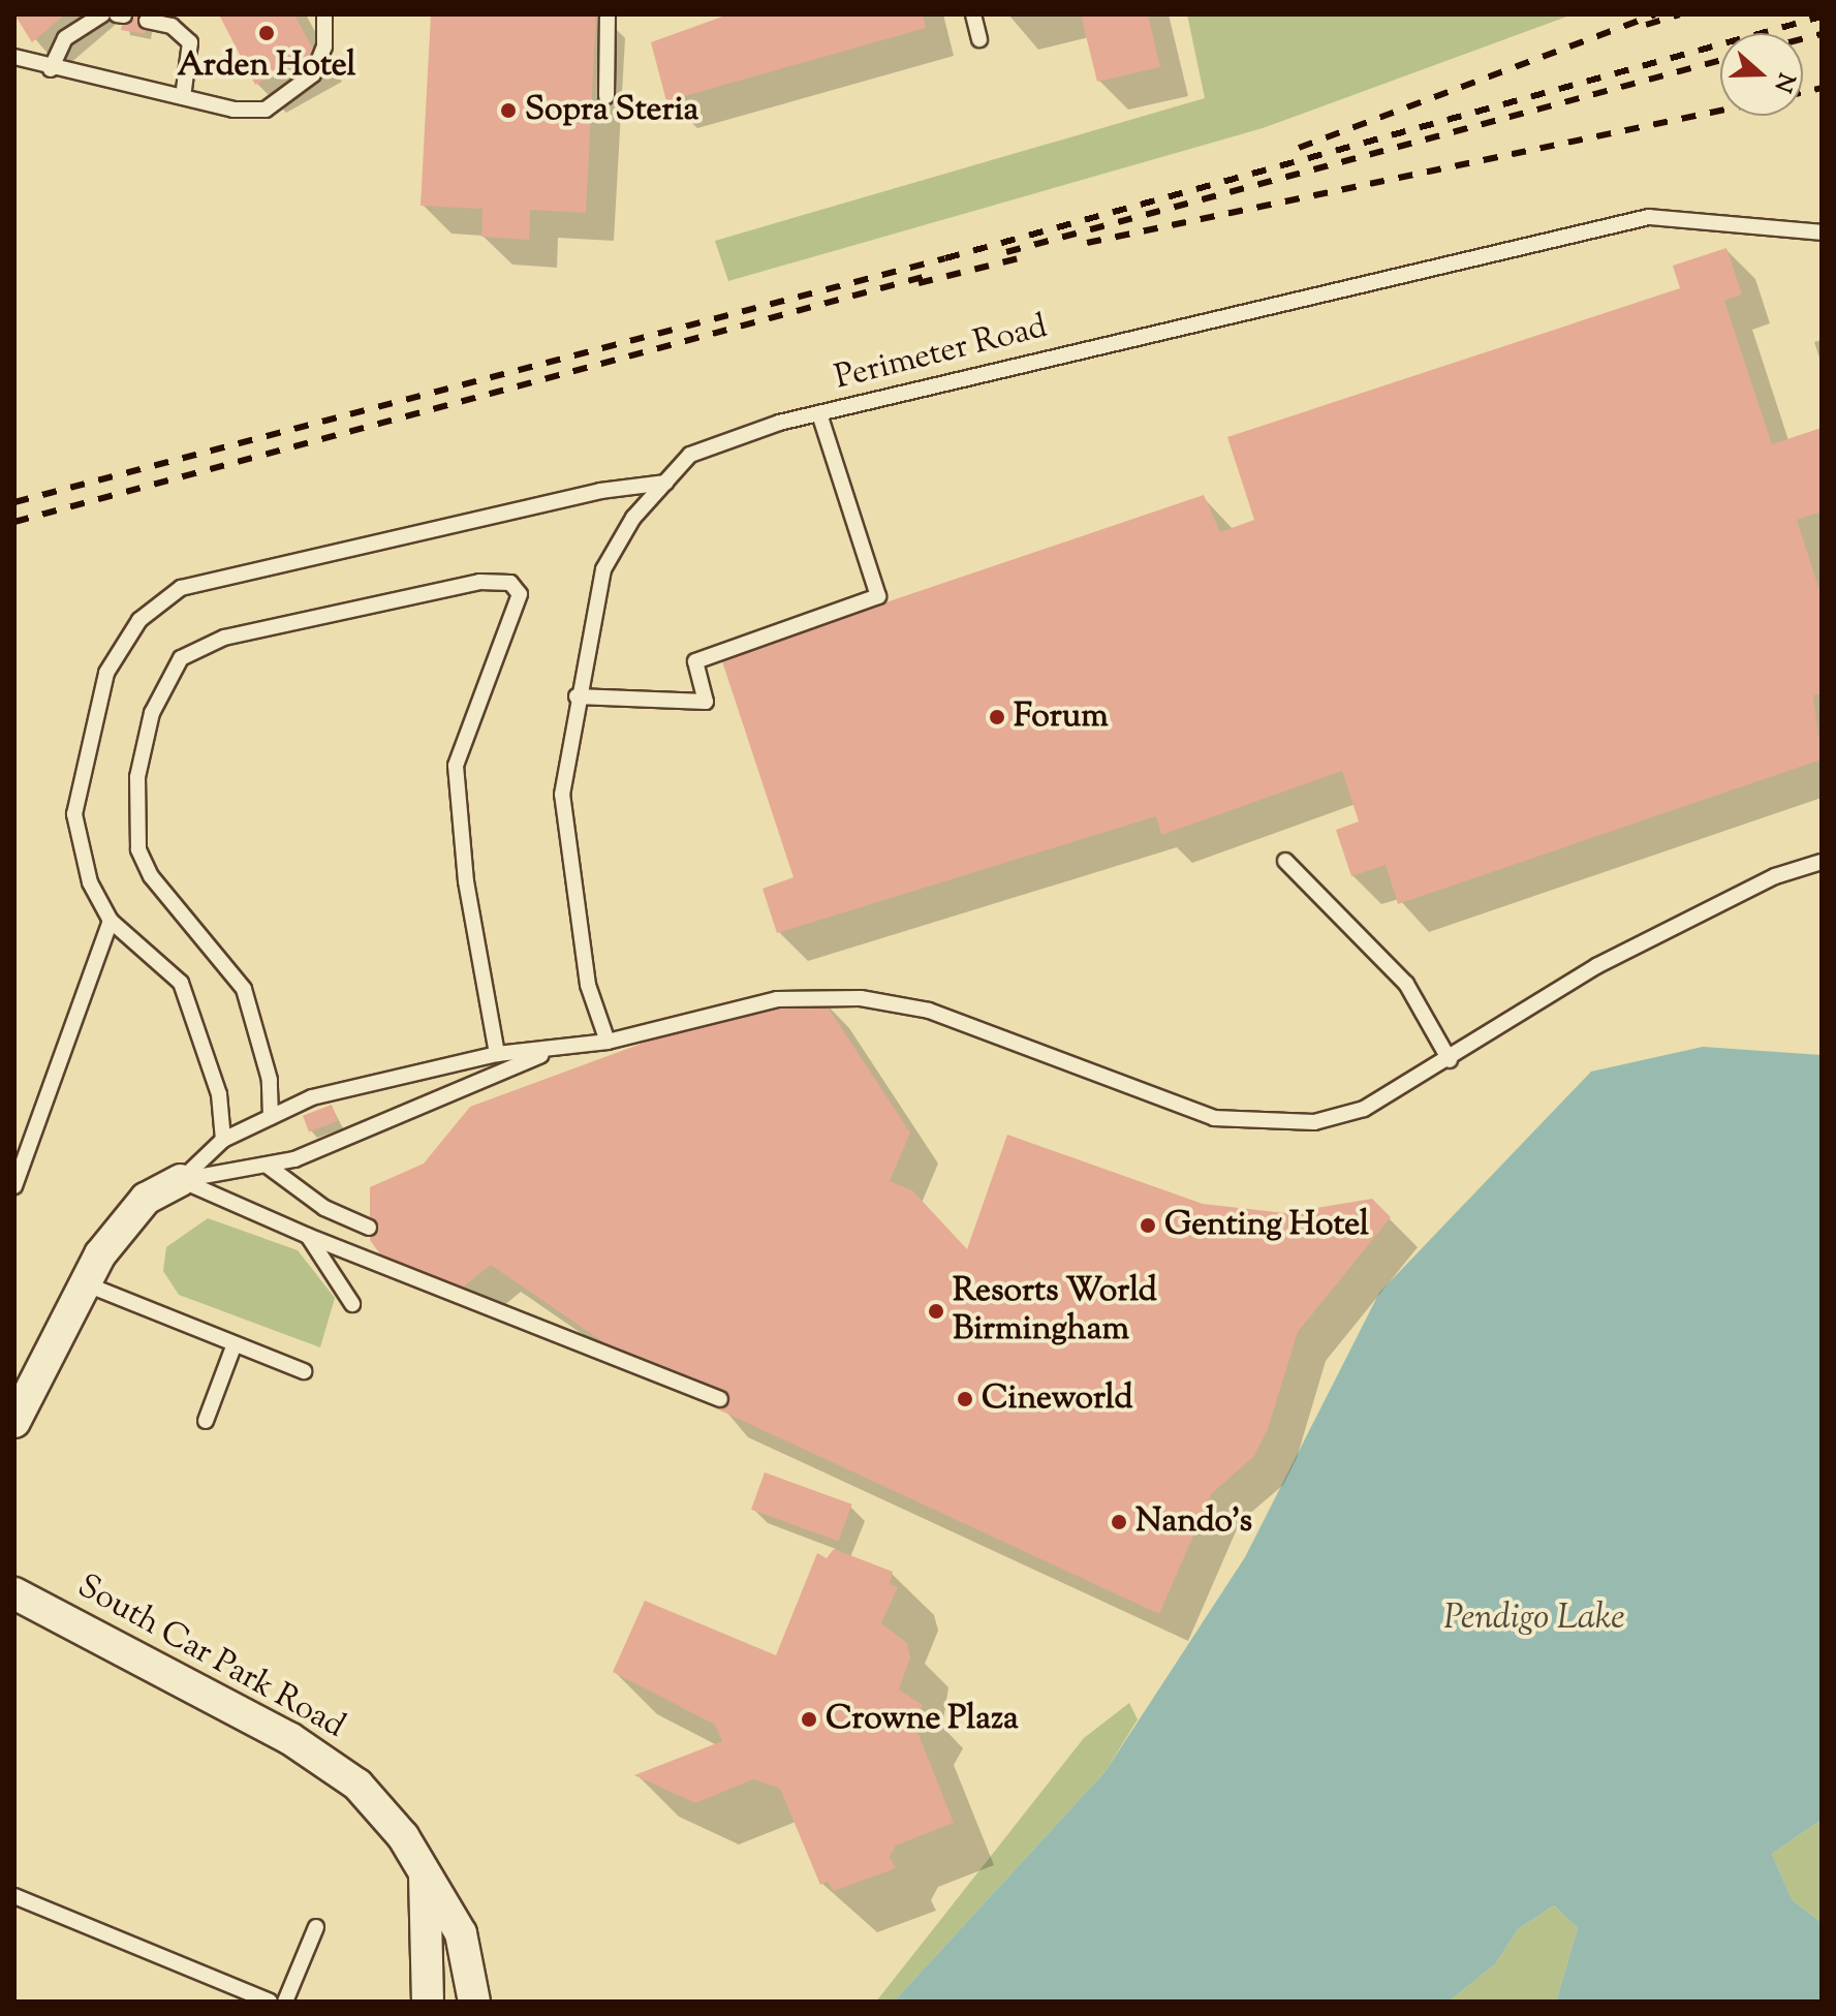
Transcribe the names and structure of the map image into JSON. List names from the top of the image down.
{
  "streets": {
    "street": ["South Car Park Road"],
    "lane": ["Perimeter Road"]
  },
  "water": ["Pendigo Lake"],
  "places": [
    "Arden Hotel",
    "Sopra Steria",
    "Forum",
    "Genting Hotel",
    "Resorts World Birmingham",
    "Cineworld",
    "Nando's",
    "Crowne Plaza"
  ],
  "north": "right"
}
